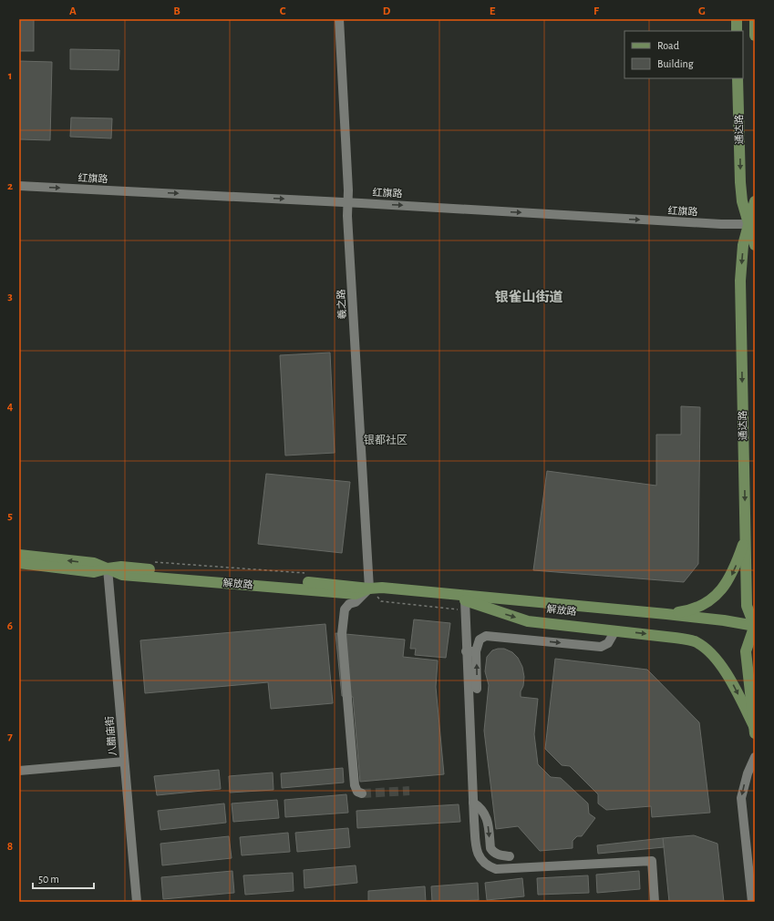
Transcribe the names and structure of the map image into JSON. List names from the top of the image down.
{
  "streets": {
    "main road": ["通达路", "解放路"],
    "street": ["红旗路", "羲之路", "八腊庙街"]
  },
  "crossings": [
    ["通达路", "红旗路"],
    ["通达路", "解放路"],
    ["红旗路", "羲之路"],
    ["羲之路", "解放路"],
    ["解放路", "八腊庙街"]
  ],
  "one_way": ["通达路", "红旗路"],
  "districts": ["银雀山街道", "银都社区"],
  "legend": ["Road", "Building"],
  "scale_bar": "50 m",
  "grid": {
    "columns": [
      "A",
      "B",
      "C",
      "D",
      "E",
      "F",
      "G"
    ],
    "rows": [
      "1",
      "2",
      "3",
      "4",
      "5",
      "6",
      "7",
      "8"
    ]
  }
}
